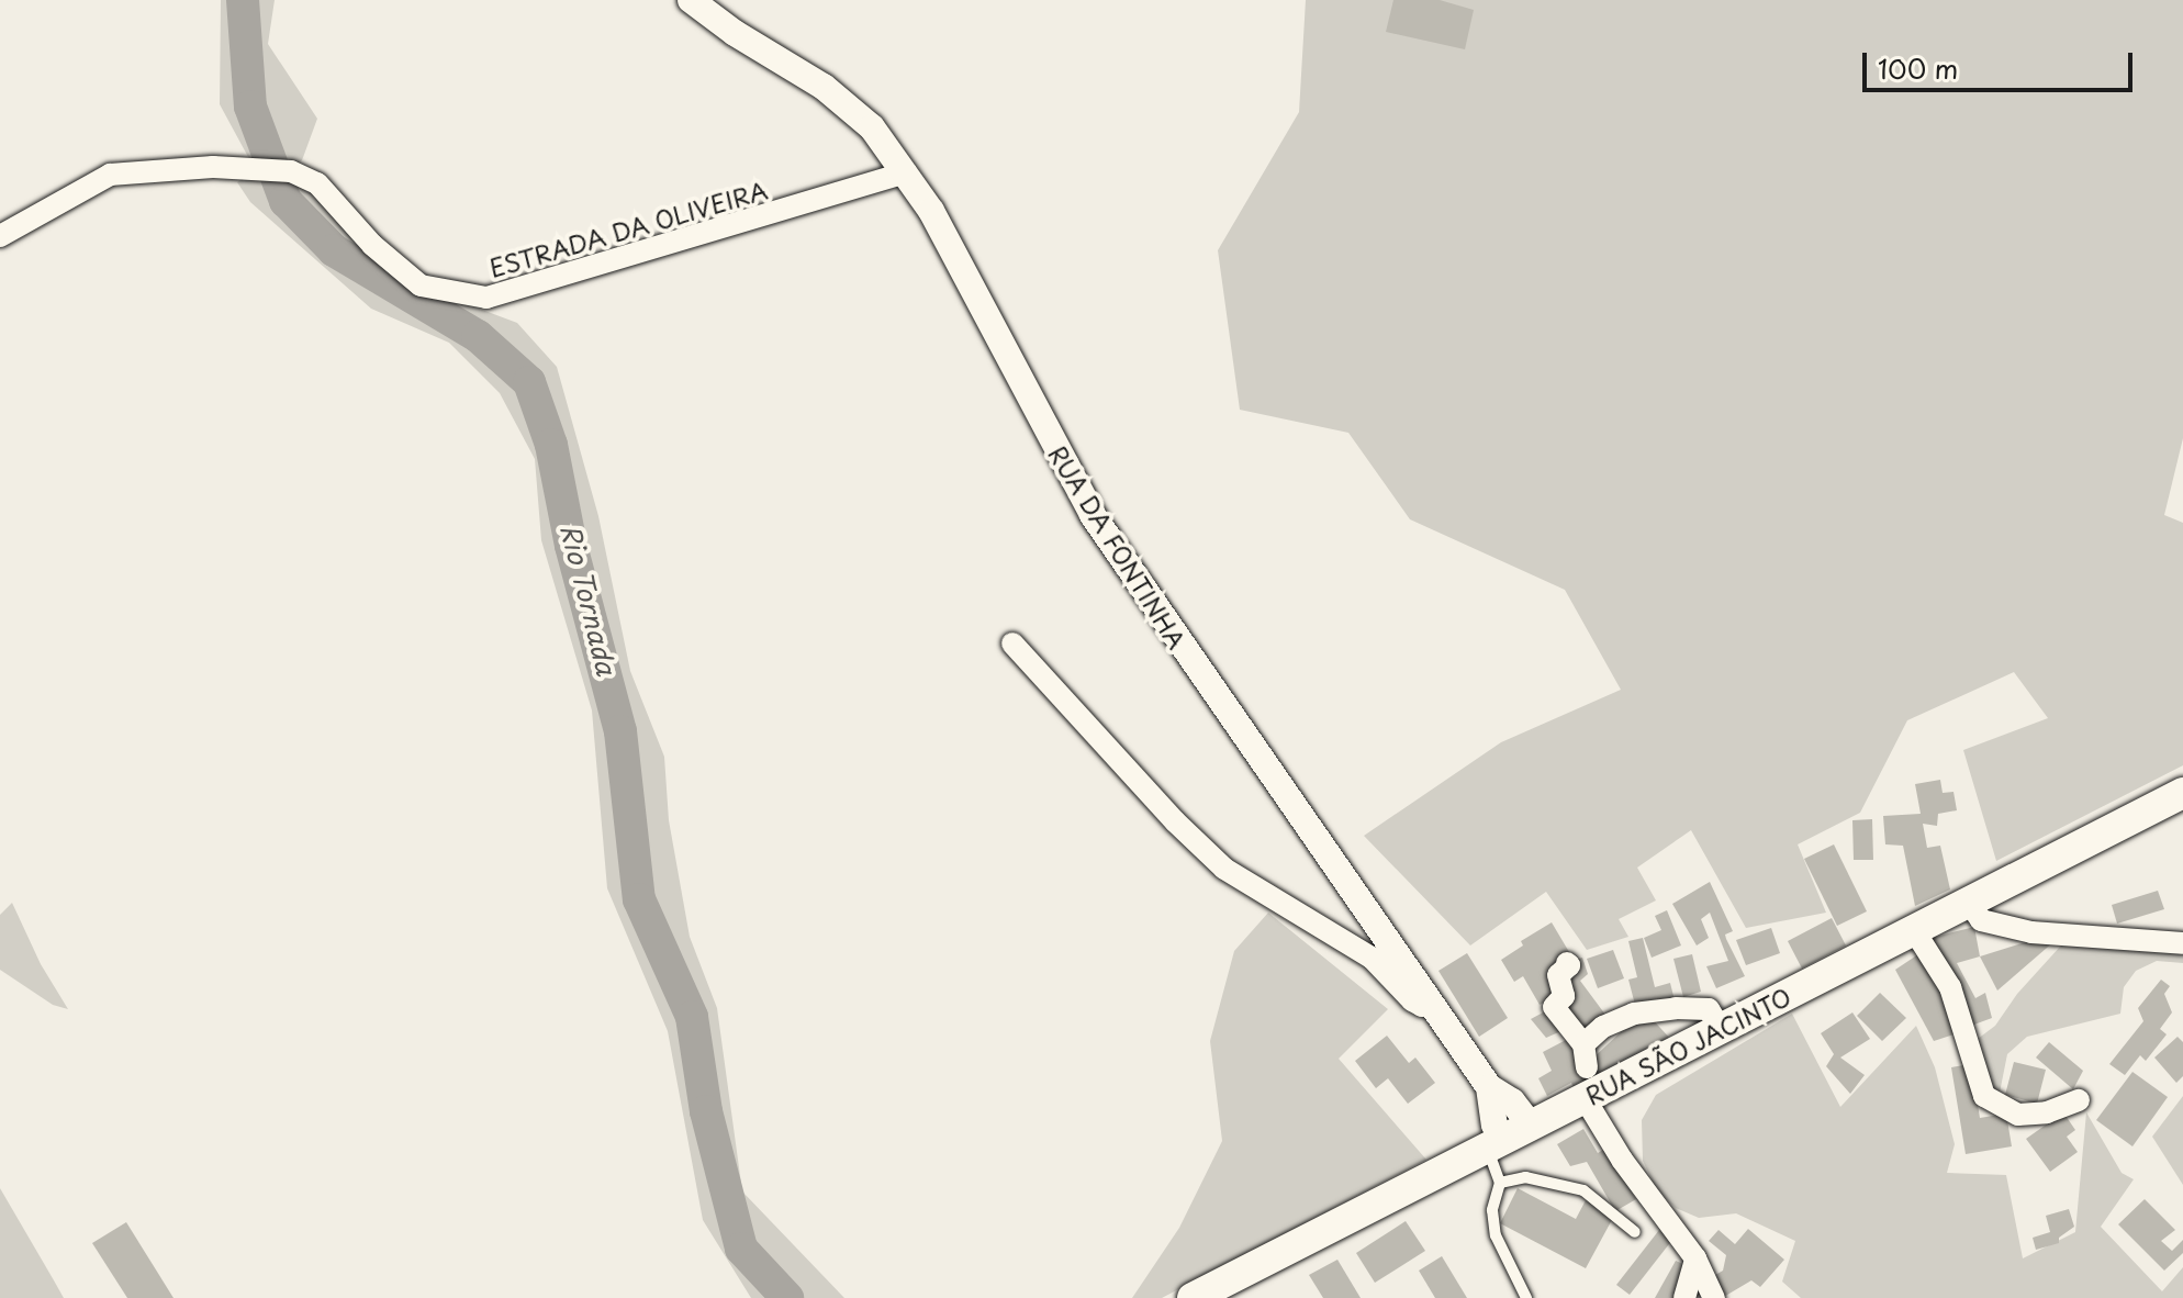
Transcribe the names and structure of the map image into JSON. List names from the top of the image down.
{
  "streets": {
    "main road": ["RUA SÃO JACINTO"],
    "street": ["ESTRADA DA OLIVEIRA", "RUA DA FONTINHA"]
  },
  "crossings": [
    ["ESTRADA DA OLIVEIRA", "RUA DA FONTINHA"],
    ["RUA DA FONTINHA", "RUA SÃO JACINTO"]
  ],
  "water": ["Rio Tornada"],
  "scale_bar": "100 m"
}
